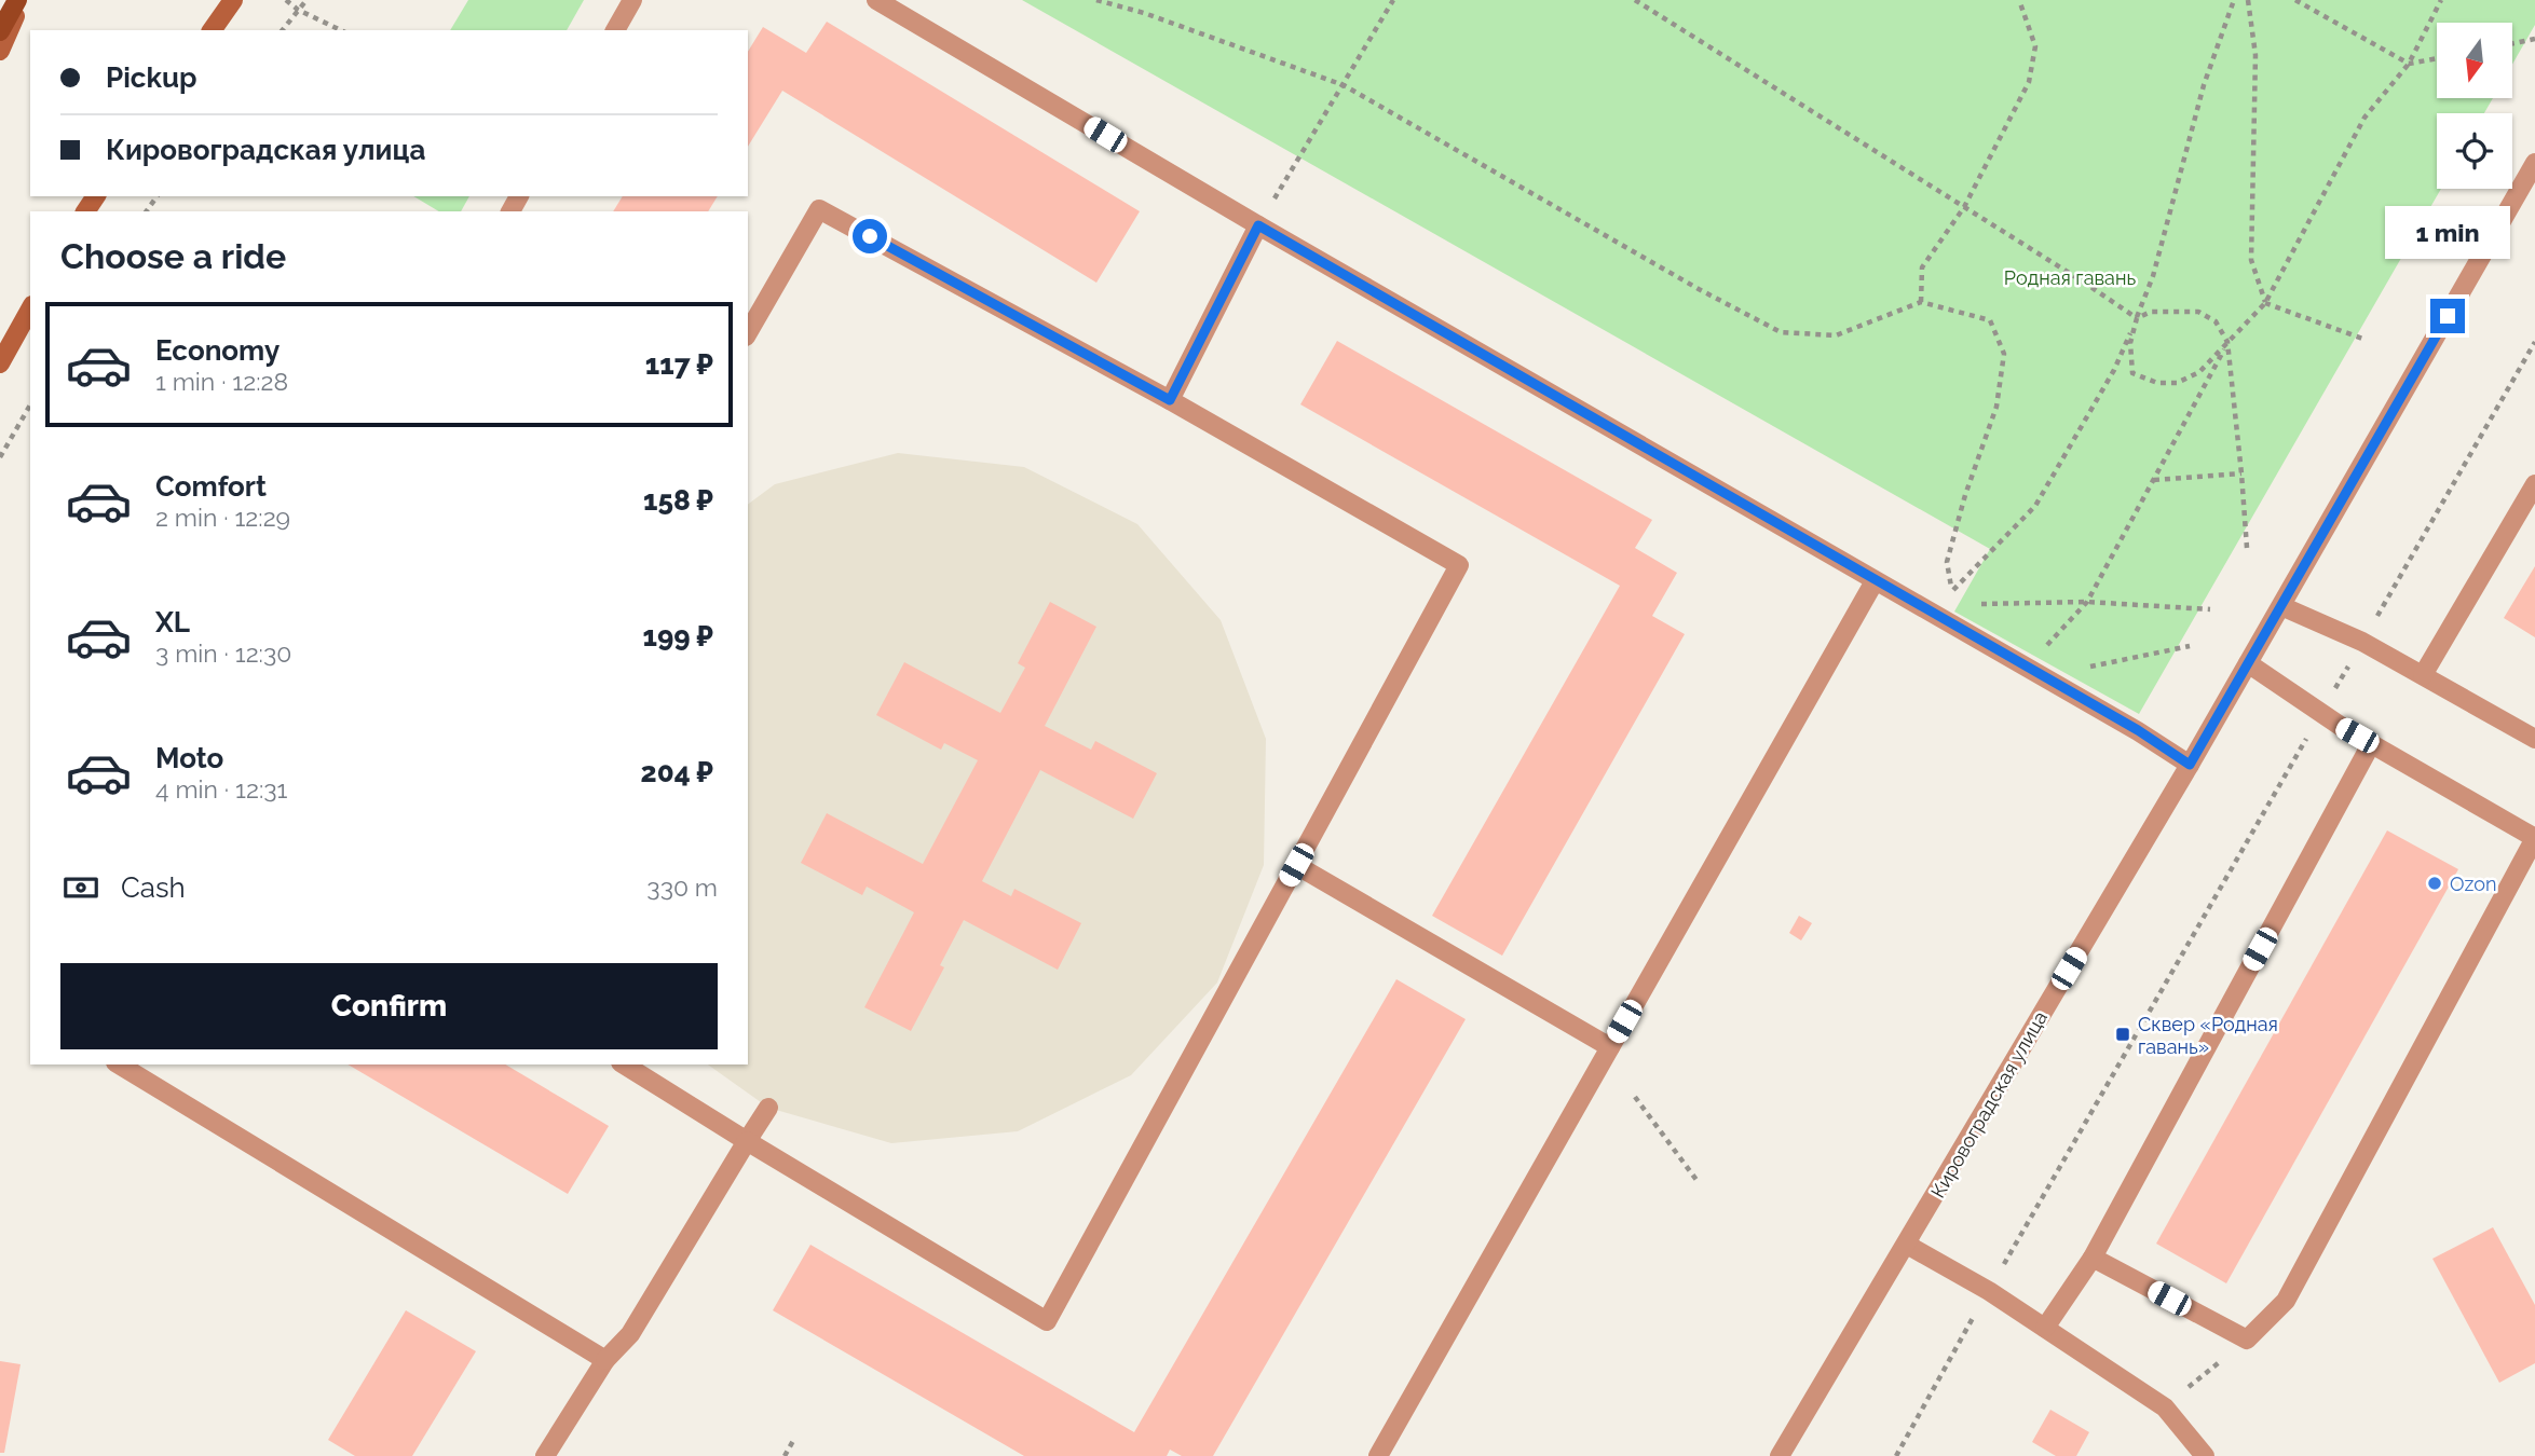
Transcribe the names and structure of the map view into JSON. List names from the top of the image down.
{
  "streets": {
    "street": ["Кировоградская улица"]
  },
  "parks": ["Родная гавань"],
  "places": {
    "other": ["Ozon"],
    "transit": ["Сквер «Родная гавань»"]
  },
  "north": "bottom",
  "page": {
    "banner": ["Pickup", "Кировоградская улица"],
    "bubble": "1 min",
    "heading": "Choose a ride",
    "list": [
      {
        "name": "Economy",
        "note": "1 min · 12:28",
        "value": "117 ₽"
      },
      {
        "name": "Comfort",
        "note": "2 min · 12:29",
        "value": "158 ₽"
      },
      {
        "name": "XL",
        "note": "3 min · 12:30",
        "value": "199 ₽"
      },
      {
        "name": "Moto",
        "note": "4 min · 12:31",
        "value": "204 ₽"
      }
    ],
    "pay": ["Cash", "330 m"],
    "buttons": "Confirm"
  }
}
